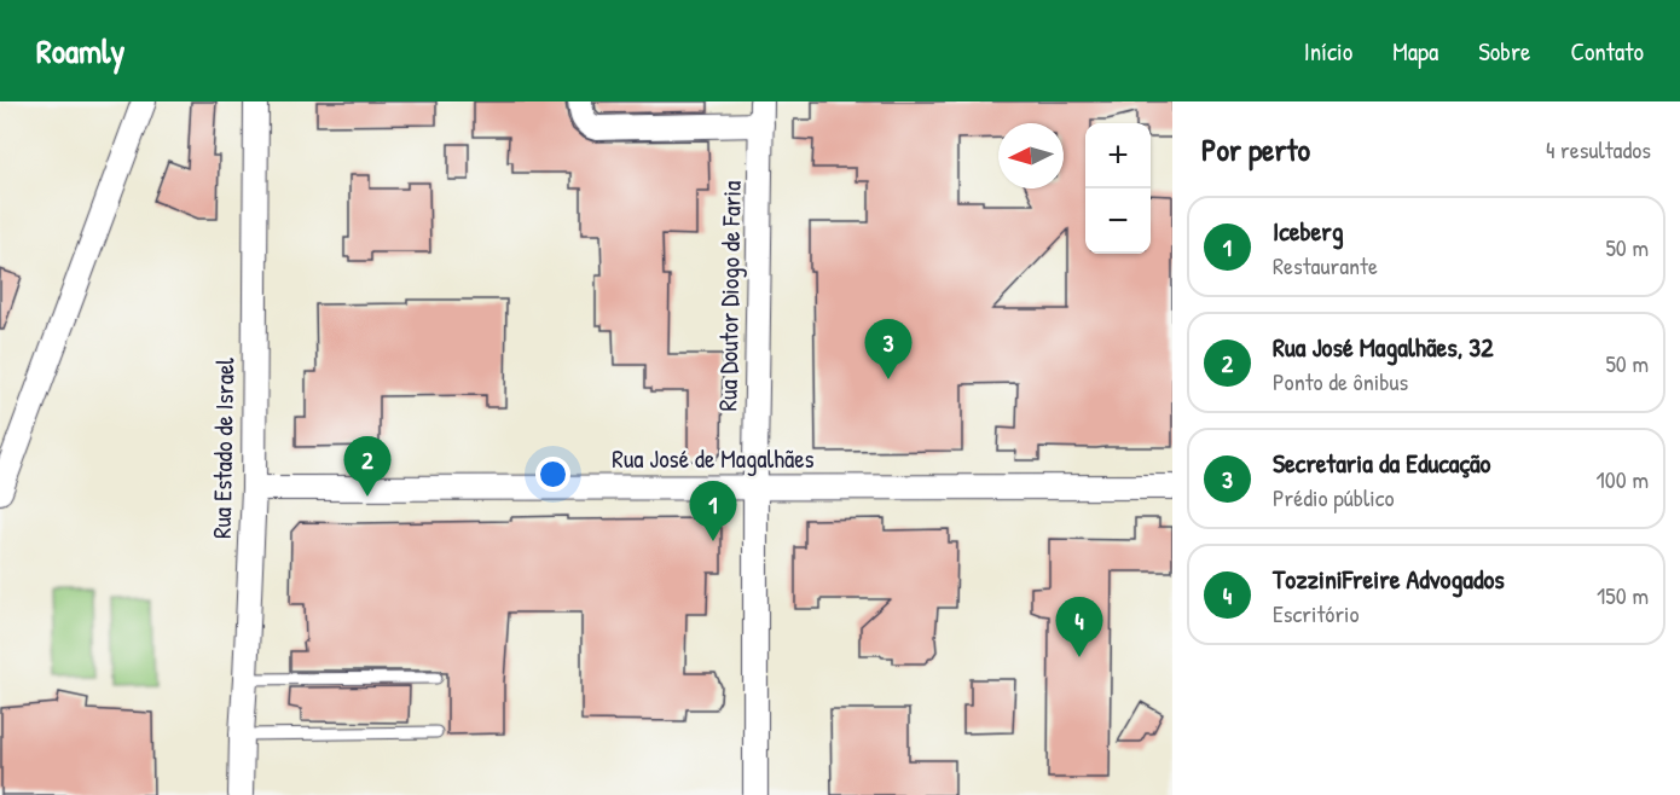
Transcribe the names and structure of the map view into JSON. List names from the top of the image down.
{
  "streets": {
    "street": ["Rua Doutor Diogo de Faria", "Rua Estado de Israel", "Rua José de Magalhães"]
  },
  "crossings": [
    ["Rua Doutor Diogo de Faria", "Rua José de Magalhães"],
    ["Rua Estado de Israel", "Rua José de Magalhães"]
  ],
  "north": "left",
  "page": {
    "header": "Roamly",
    "nav": [
      "Início",
      "Mapa",
      "Sobre",
      "Contato"
    ],
    "heading": ["Por perto", "4 resultados"],
    "map_buttons": ["+", "−"],
    "list": [
      {
        "mark": "1",
        "name": "Iceberg",
        "note": "Restaurante",
        "value": "50 m"
      },
      {
        "mark": "2",
        "name": "Rua José Magalhães, 32",
        "note": "Ponto de ônibus",
        "value": "50 m"
      },
      {
        "mark": "3",
        "name": "Secretaria da Educação",
        "note": "Prédio público",
        "value": "100 m"
      },
      {
        "mark": "4",
        "name": "TozziniFreire Advogados",
        "note": "Escritório",
        "value": "150 m"
      }
    ],
    "pins": [
      "3",
      "2",
      "1",
      "4"
    ]
  }
}
